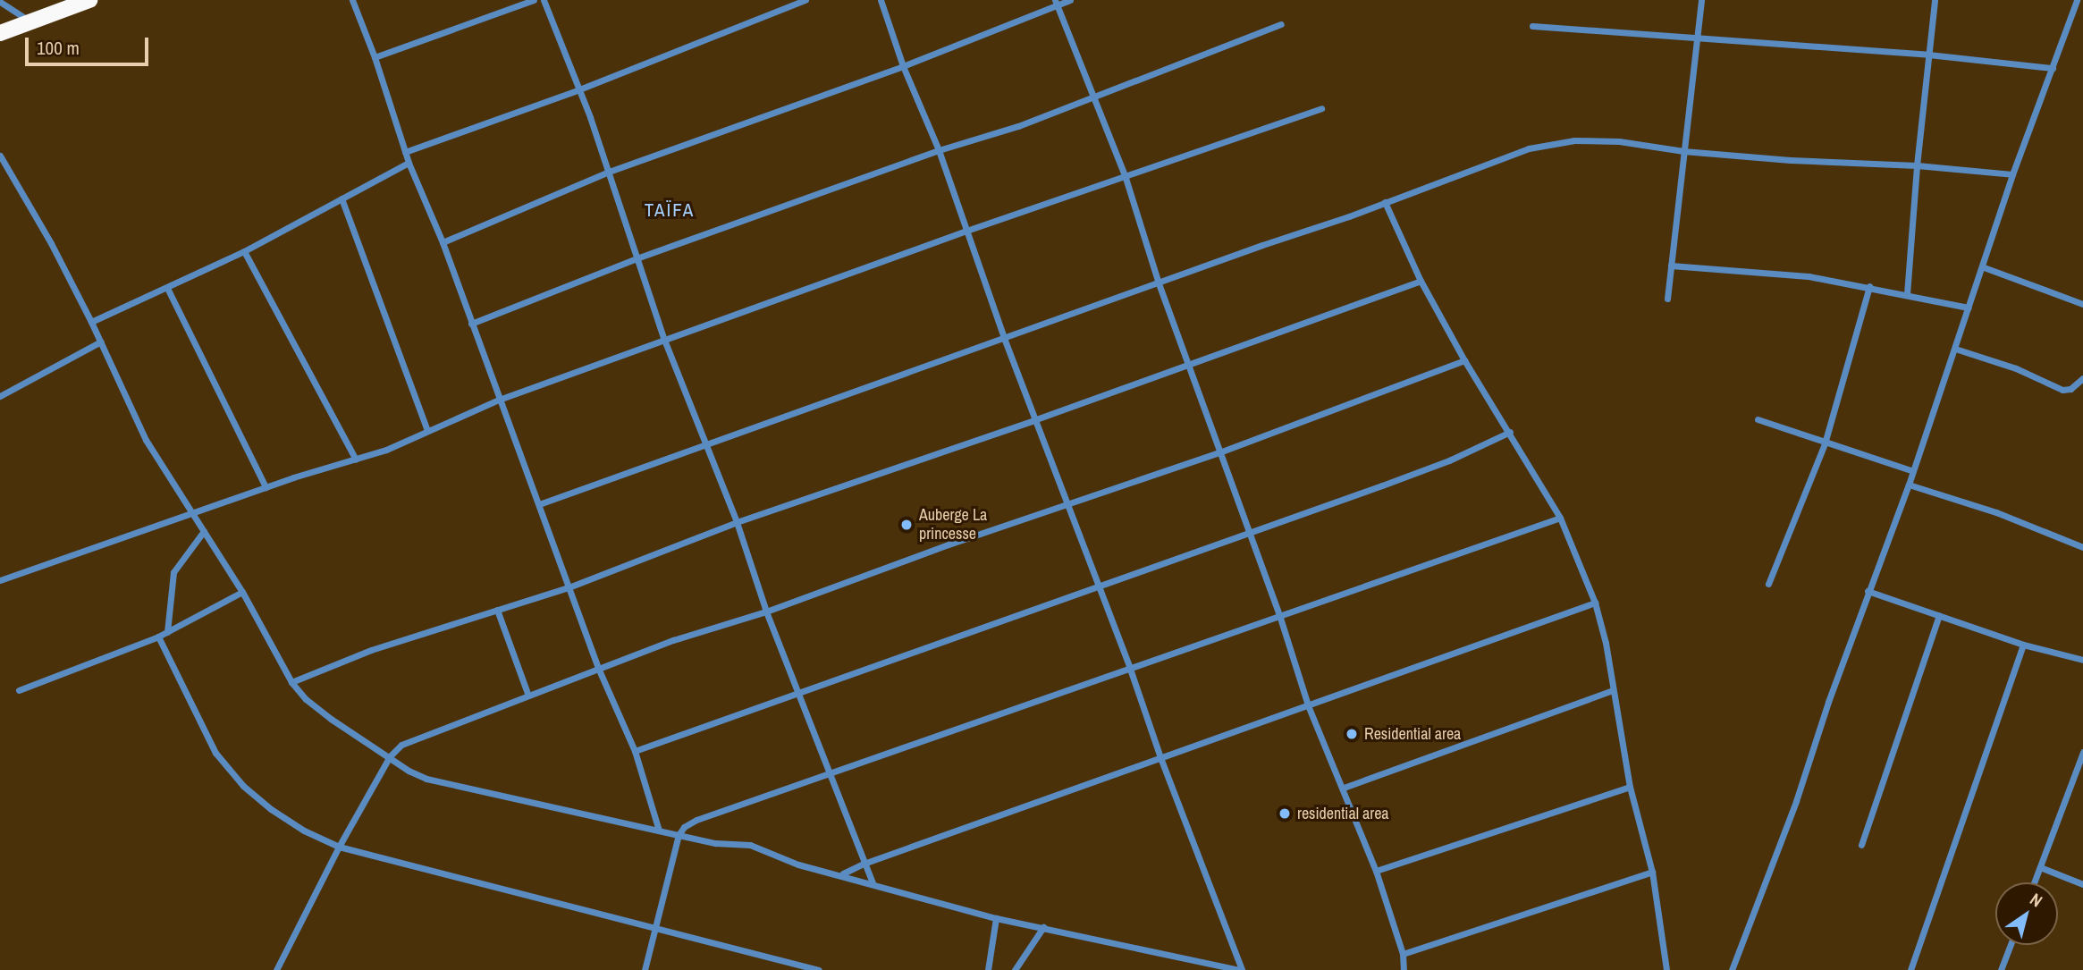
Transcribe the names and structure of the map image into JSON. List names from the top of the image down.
{
  "districts": ["TAÏFA"],
  "places": ["Auberge La princesse", "Residential area", "residential area"],
  "scale_bar": "100 m",
  "north": "top right"
}
